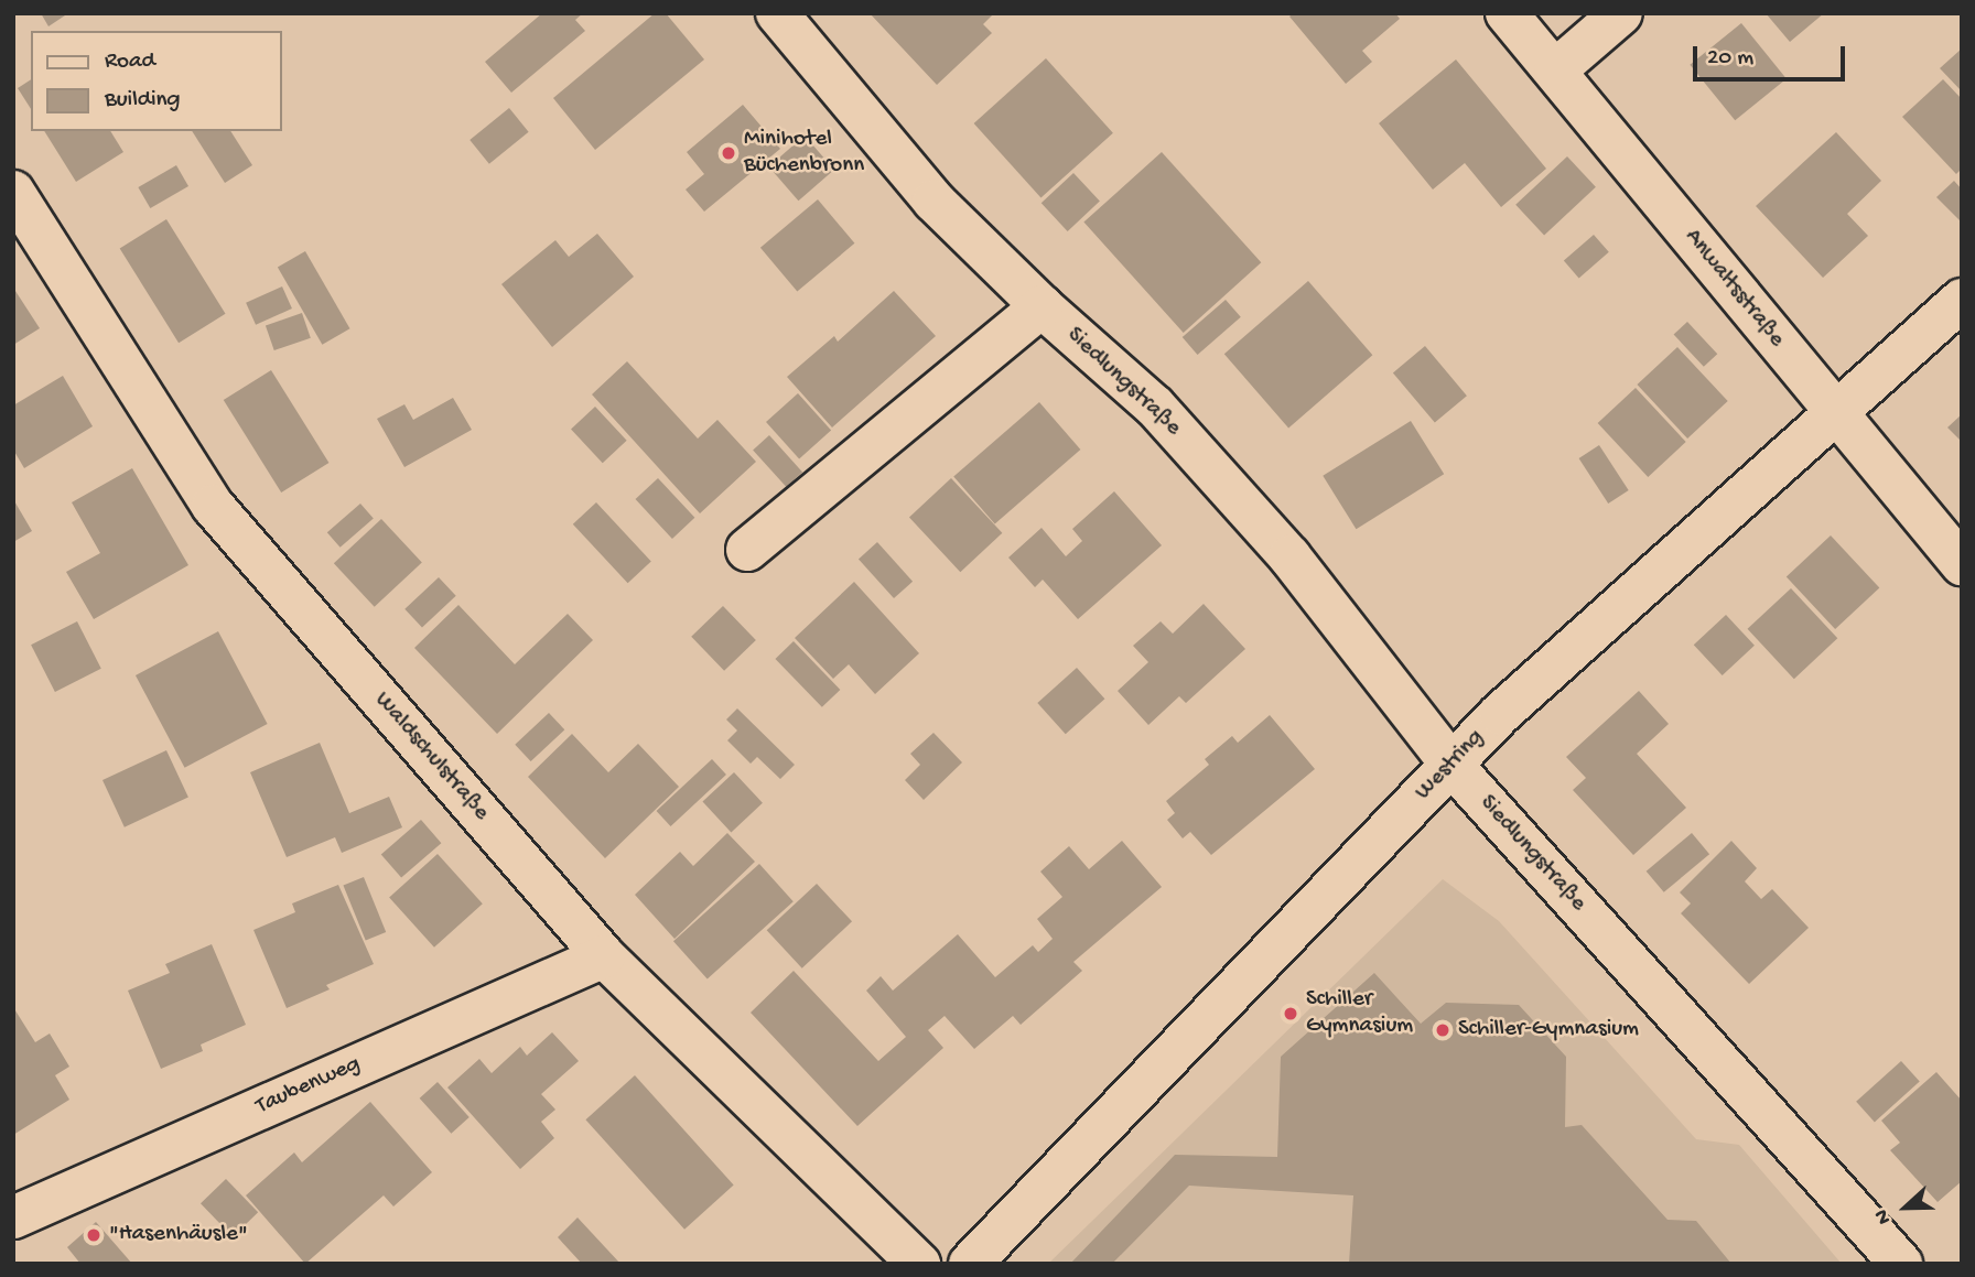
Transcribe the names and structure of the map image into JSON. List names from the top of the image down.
{
  "streets": {
    "street": [
      "Anwaltsstraße",
      "Siedlungstraße",
      "Waldschulstraße",
      "Westring",
      "Taubenweg"
    ]
  },
  "crossings": [
    ["Anwaltsstraße", "Westring"],
    ["Siedlungstraße", "Westring"],
    ["Waldschulstraße", "Taubenweg"]
  ],
  "places": [
    "Minihotel Büchenbronn",
    "Schiller Gymnasium",
    "Schiller-Gymnasium",
    "\"Hasenhäusle\""
  ],
  "legend": ["Road", "Building"],
  "scale_bar": "20 m",
  "north": "left"
}
